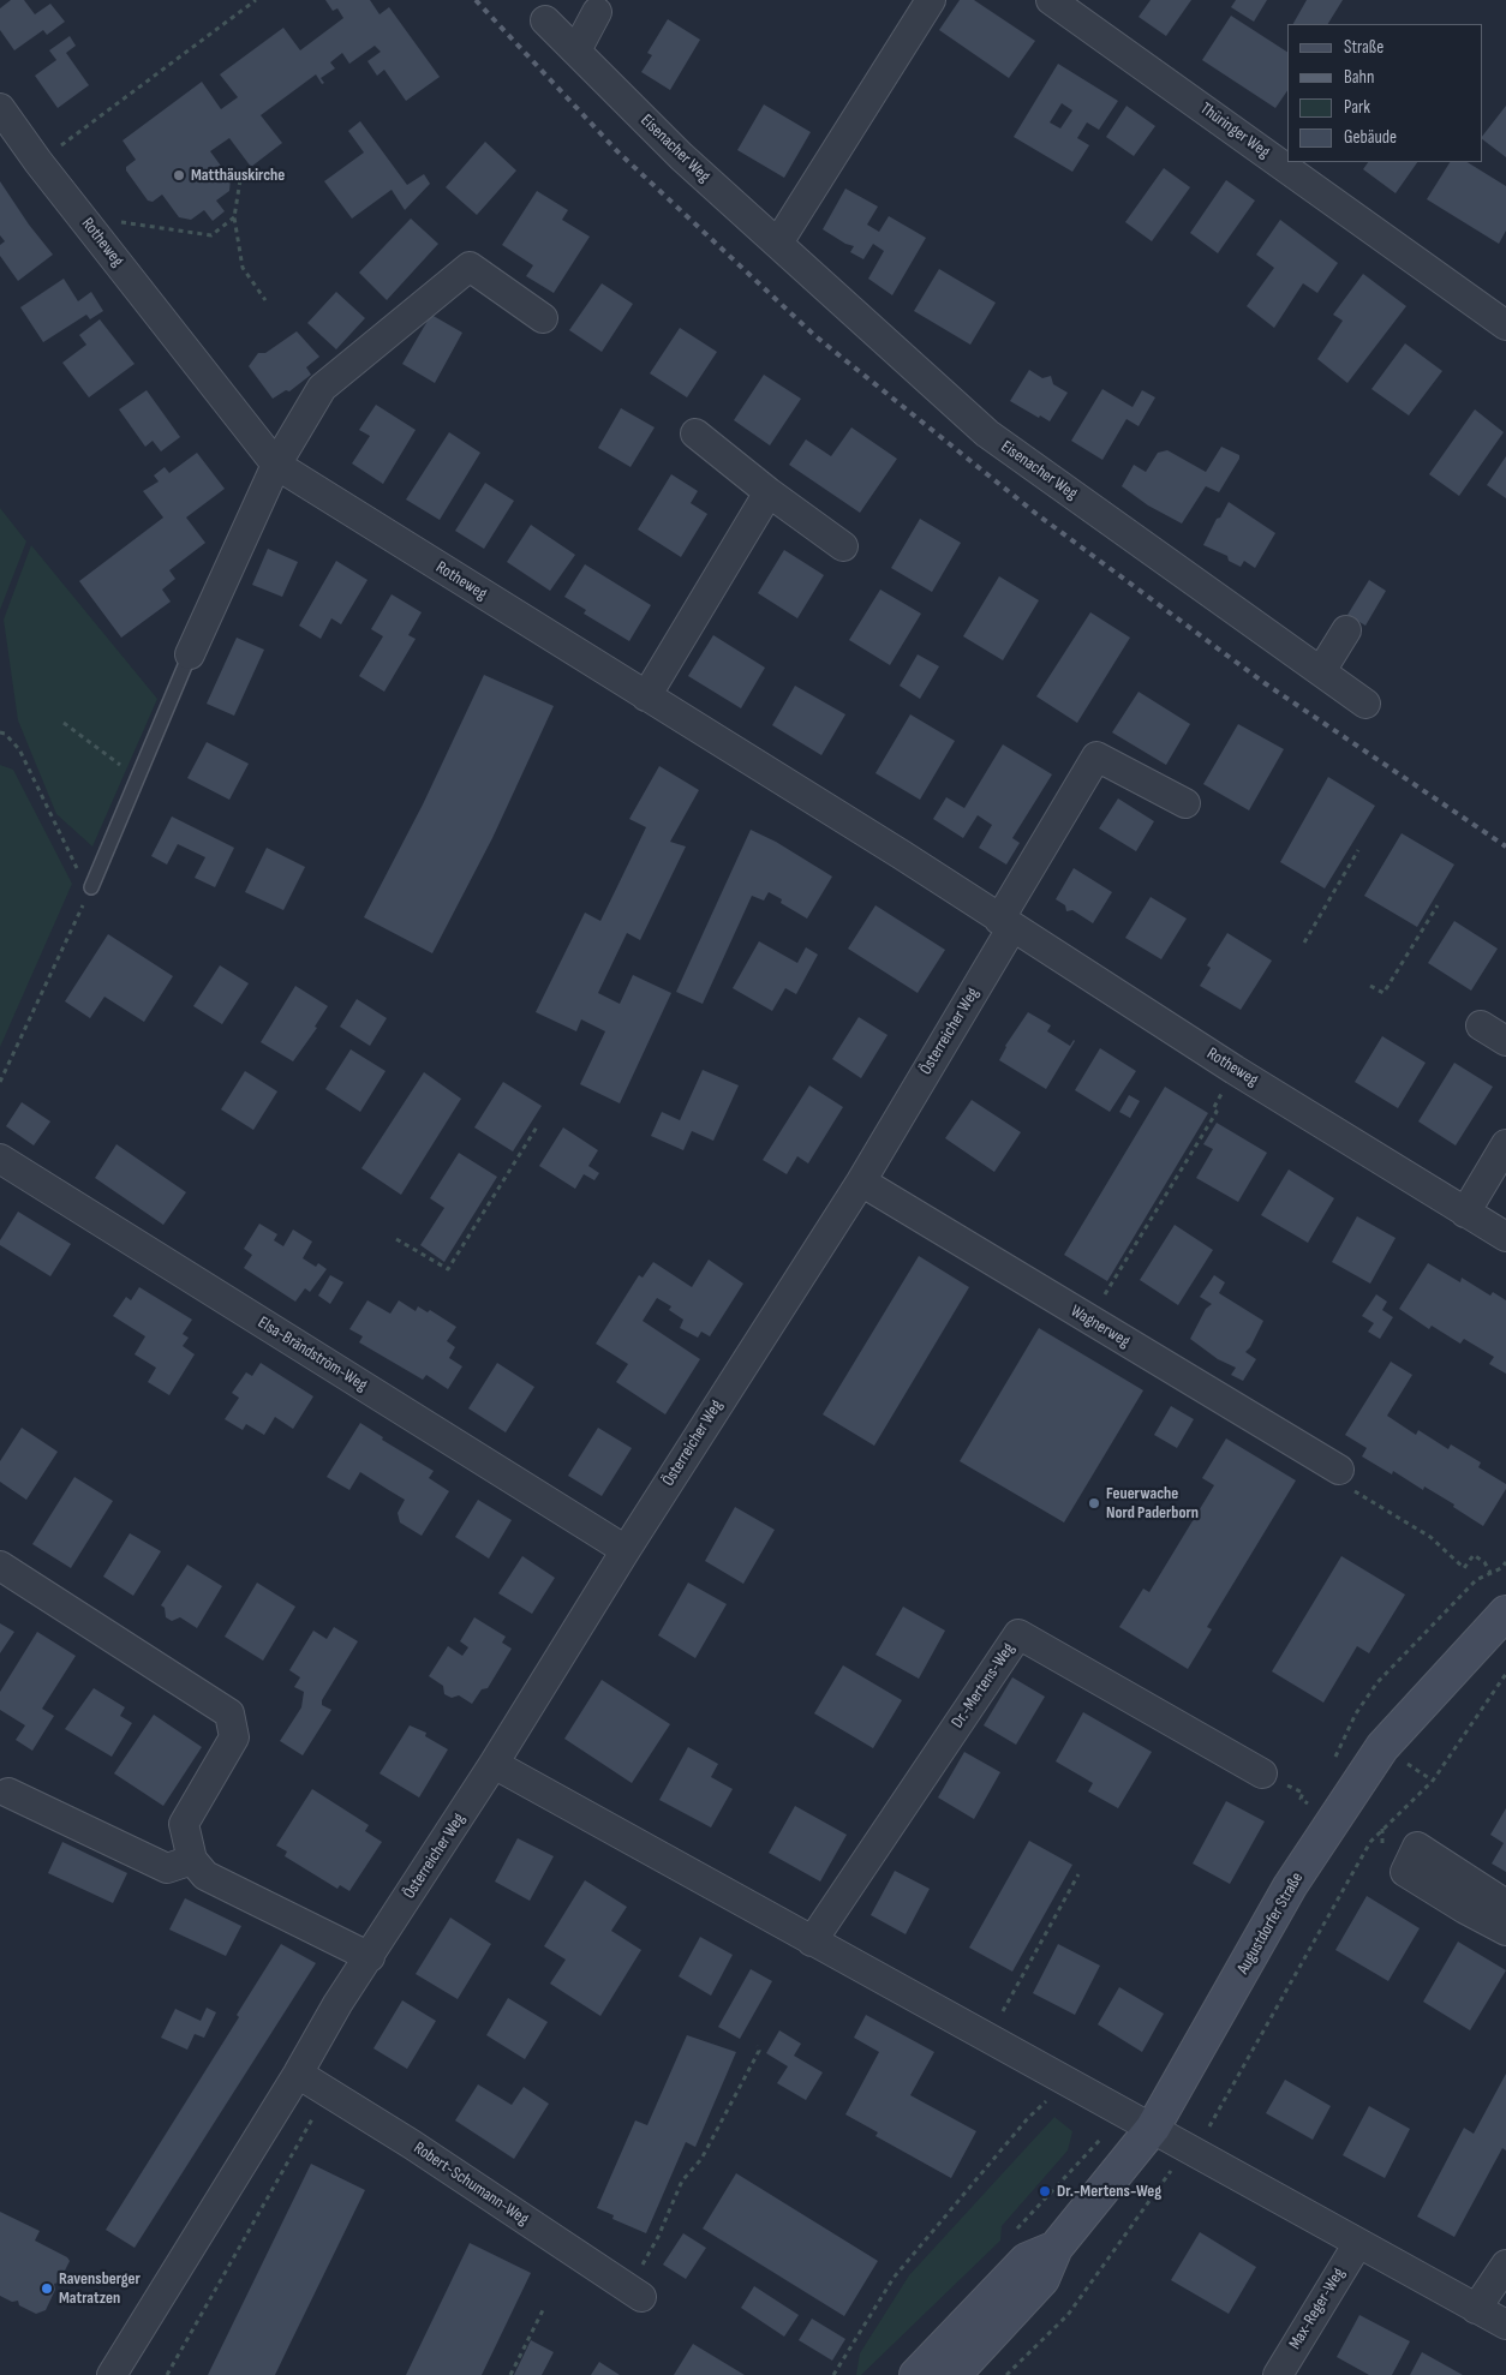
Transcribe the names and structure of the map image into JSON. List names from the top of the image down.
{
  "streets": {
    "street": [
      "Thüringer Weg",
      "Eisenacher Weg",
      "Rotheweg",
      "Österreicher Weg",
      "Wagnerweg",
      "Elsa-Brändström-Weg",
      "Dr.-Mertens-Weg",
      "Augustdorfer Straße",
      "Robert-Schumann-Weg",
      "Max-Reger-Weg"
    ]
  },
  "crossings": [
    ["Rotheweg", "Österreicher Weg"],
    ["Österreicher Weg", "Wagnerweg"],
    ["Österreicher Weg", "Elsa-Brändström-Weg"],
    ["Österreicher Weg", "Robert-Schumann-Weg"]
  ],
  "places": [
    "Matthäuskirche",
    "Feuerwache Nord Paderborn",
    "Dr.-Mertens-Weg",
    "Ravensberger Matratzen"
  ],
  "legend": [
    "Straße",
    "Bahn",
    "Park",
    "Gebäude"
  ]
}
